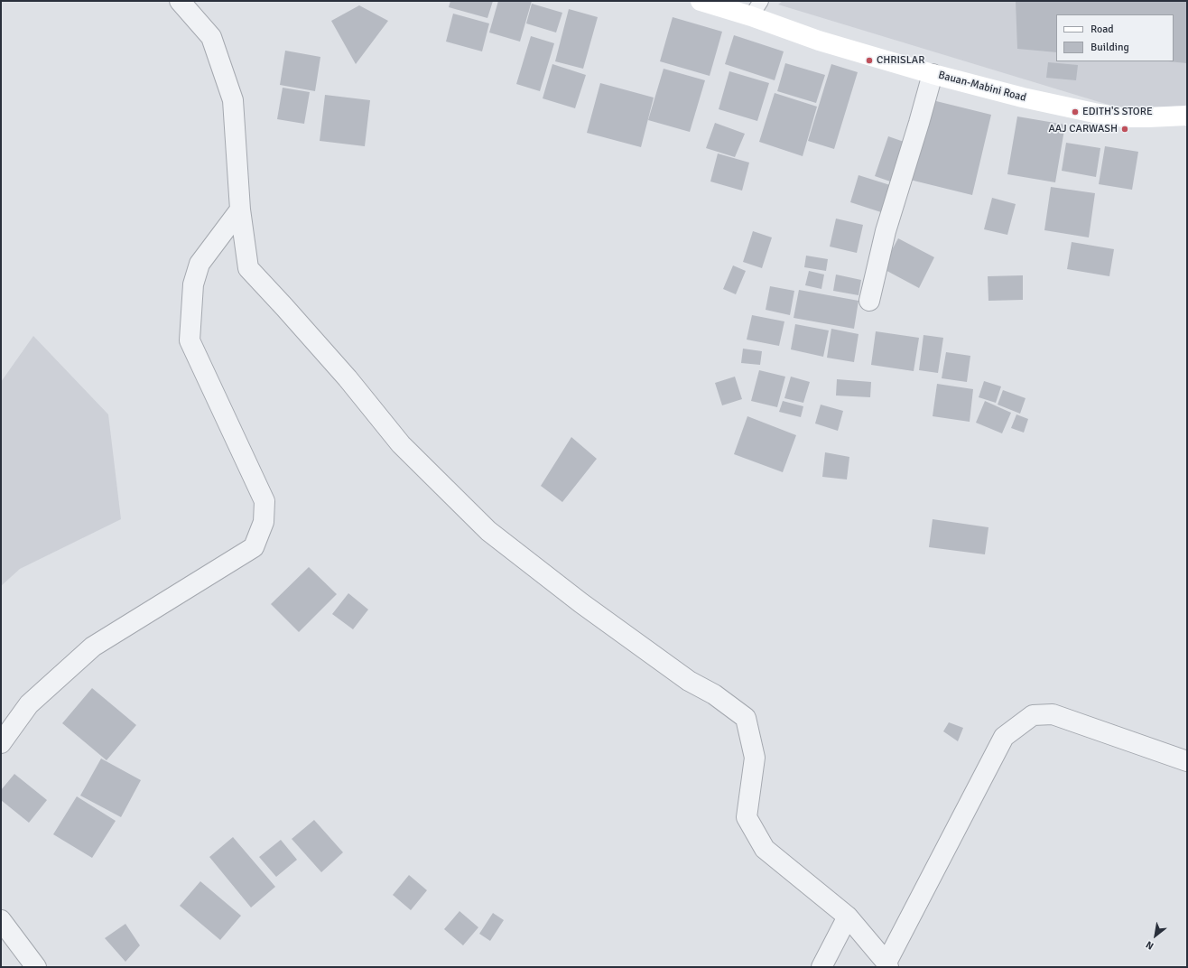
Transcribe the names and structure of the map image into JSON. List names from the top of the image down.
{
  "streets": {
    "main road": ["Bauan-Mabini Road"]
  },
  "places": ["CHRISLAR", "EDITH'S STORE", "AAJ CARWASH"],
  "legend": ["Road", "Building"],
  "north": "bottom left"
}
